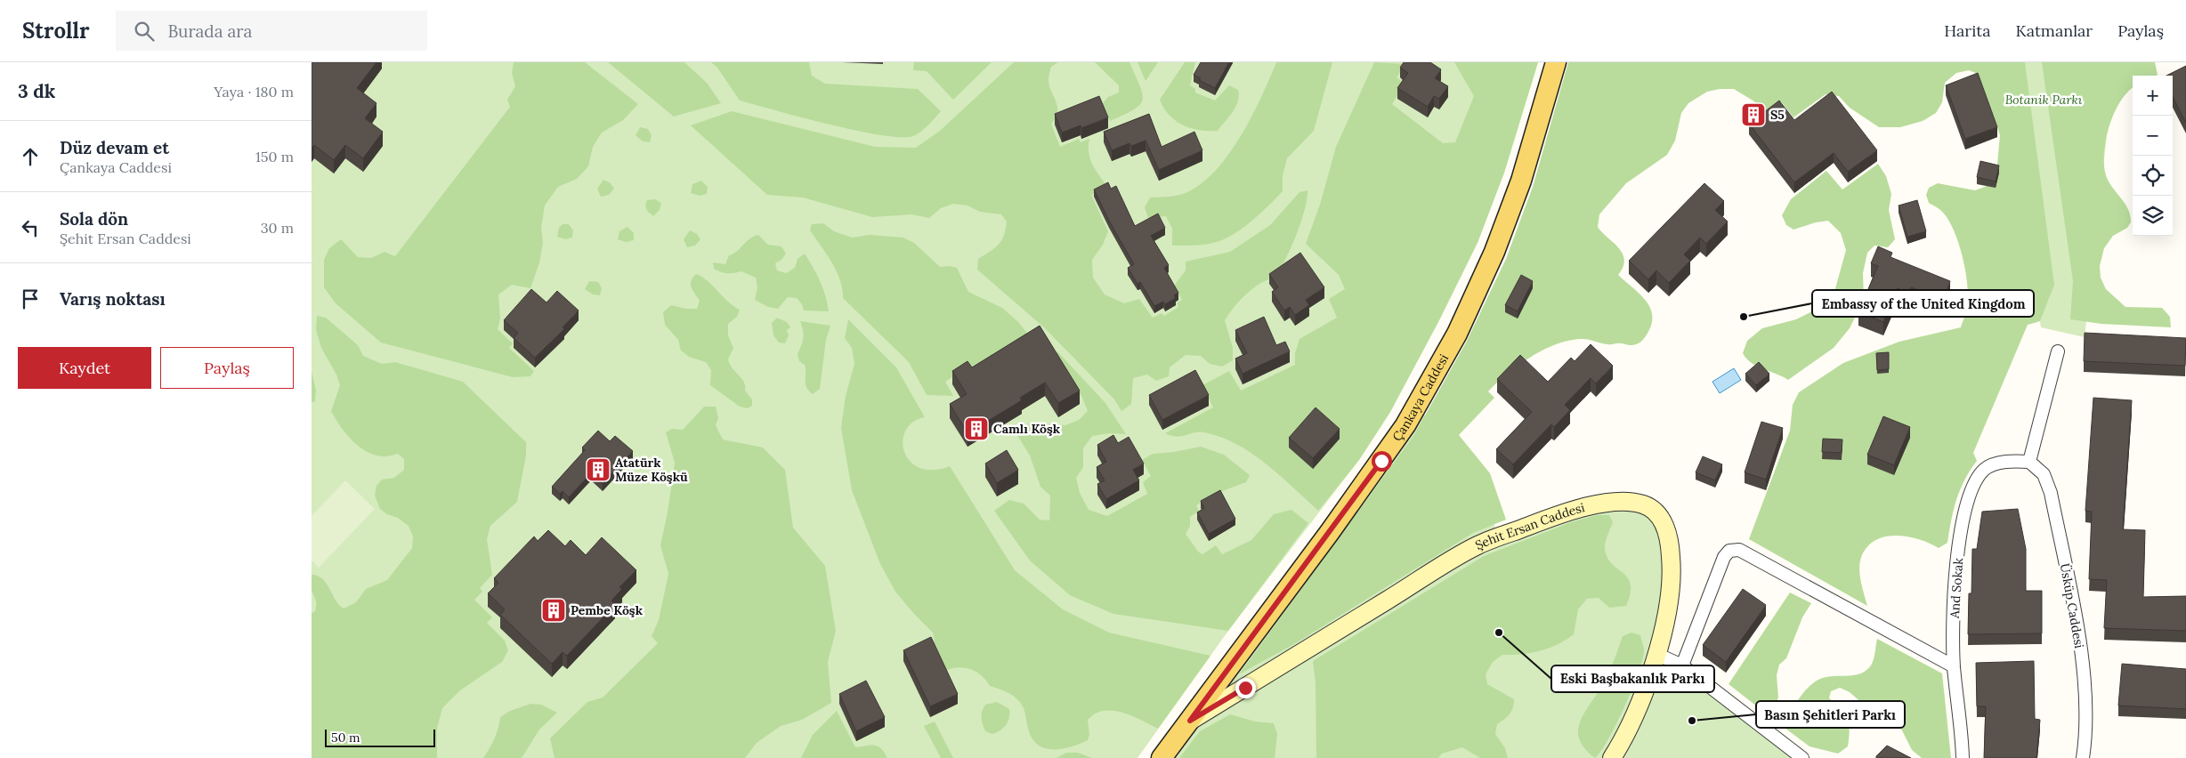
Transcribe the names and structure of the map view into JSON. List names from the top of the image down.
{
  "streets": {
    "main road": ["Çankaya Caddesi", "Şehit Ersan Caddesi"],
    "street": ["And Sokak", "Üsküp Caddesi"]
  },
  "crossings": [
    ["Çankaya Caddesi", "Şehit Ersan Caddesi"],
    ["And Sokak", "Üsküp Caddesi"]
  ],
  "parks": ["Botanik Parkı"],
  "places": {
    "building": [
      "S5",
      "Camlı Köşk",
      "Atatürk Müze Köşkü",
      "Pembe Köşk"
    ],
    "other": ["Embassy of the United Kingdom", "Eski Başbakanlık Parkı", "Basın Şehitleri Parkı"]
  },
  "scale_bar": "50 m",
  "page": {
    "header": "Strollr",
    "search": "Burada ara",
    "nav": ["Harita", "Katmanlar", "Paylaş"],
    "heading": ["3 dk", "Yaya · 180 m"],
    "map_buttons": ["+", "−"],
    "list": [
      ["Düz devam et", "Çankaya Caddesi", "150 m"],
      ["Sola dön", "Şehit Ersan Caddesi", "30 m"],
      "Varış noktası"
    ],
    "buttons": ["Kaydet", "Paylaş"],
    "scale": "50 m"
  }
}
